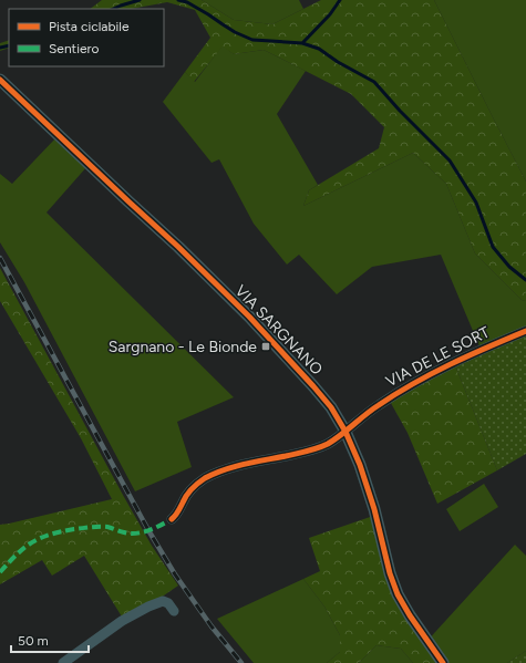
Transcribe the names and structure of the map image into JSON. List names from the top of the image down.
{
  "streets": {
    "street": ["VIA SARGNANO", "VIA DE LE SORT"]
  },
  "crossings": [
    ["VIA SARGNANO", "VIA DE LE SORT"]
  ],
  "places": {
    "transit": ["Sargnano - Le Bionde"]
  },
  "legend": ["Pista ciclabile", "Sentiero"],
  "scale_bar": "50 m"
}
